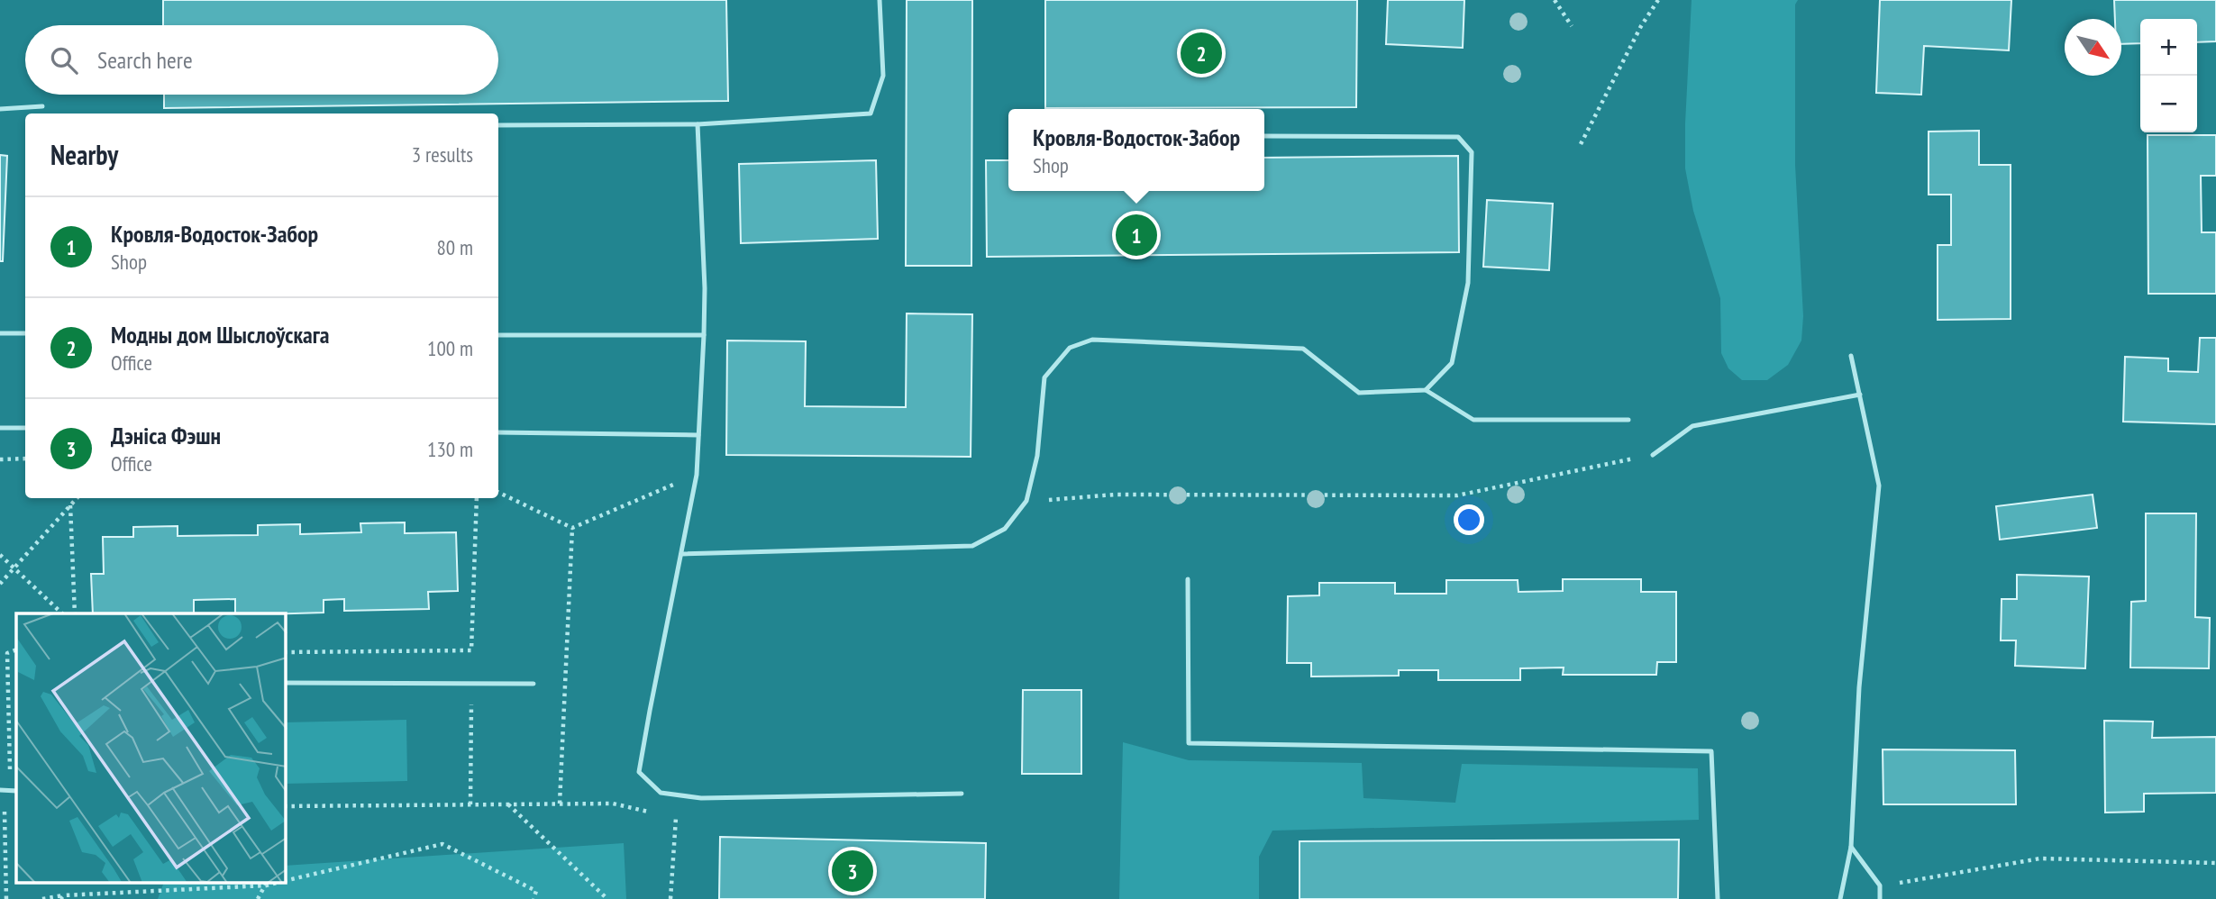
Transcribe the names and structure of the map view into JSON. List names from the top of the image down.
{
  "north": "bottom right",
  "page": {
    "map_buttons": ["+", "−"],
    "search": "Search here",
    "pins": ["2", "1", "3"],
    "popup": ["Кровля-Водосток-Забор", "Shop"],
    "heading": ["Nearby", "3 results"],
    "list": [
      {
        "mark": "1",
        "name": "Кровля-Водосток-Забор",
        "note": "Shop",
        "value": "80 m"
      },
      {
        "mark": "2",
        "name": "Модны дом Шыслоўскага",
        "note": "Office",
        "value": "100 m"
      },
      {
        "mark": "3",
        "name": "Дэніса Фэшн",
        "note": "Office",
        "value": "130 m"
      }
    ]
  }
}
